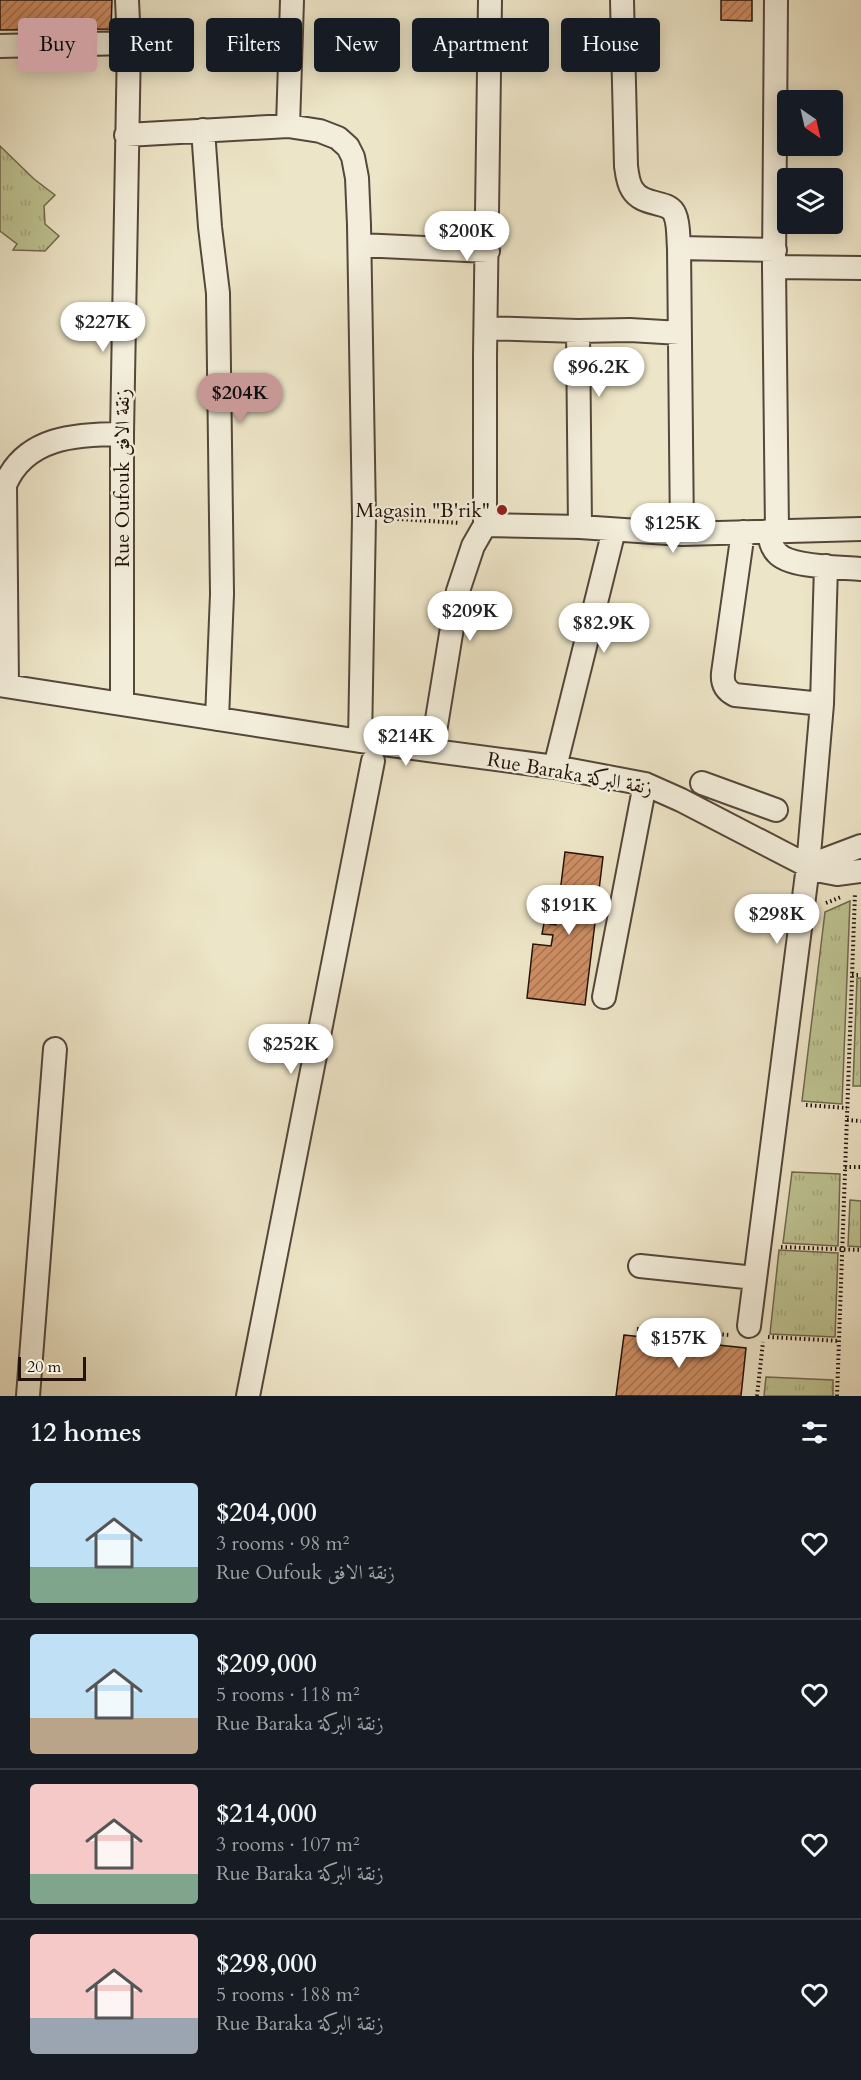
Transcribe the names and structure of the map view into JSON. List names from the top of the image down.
{
  "streets": {
    "street": ["Rue Oufouk زنقة الافق", "Rue Baraka زنقة البركة"]
  },
  "crossings": [
    ["Rue Oufouk زنقة الافق", "Rue Baraka زنقة البركة"]
  ],
  "places": ["Magasin \"B'rik\""],
  "scale_bar": "20 m",
  "north": "bottom right",
  "page": {
    "chip": [
      "Buy",
      "Rent",
      "Filters",
      "New",
      "Apartment",
      "House"
    ],
    "price": [
      "$200K",
      "$227K",
      "$96.2K",
      "$204K",
      "$125K",
      "$209K",
      "$82.9K",
      "$214K",
      "$191K",
      "$298K",
      "$252K",
      "$157K"
    ],
    "scale": "20 m",
    "heading": "12 homes",
    "list": [
      {
        "name": "$204,000",
        "note": "3 rooms · 98 m² · Rue Oufouk زنقة الافق"
      },
      {
        "name": "$209,000",
        "note": "5 rooms · 118 m² · Rue Baraka زنقة البركة"
      },
      {
        "name": "$214,000",
        "note": "3 rooms · 107 m² · Rue Baraka زنقة البركة"
      },
      {
        "name": "$298,000",
        "note": "5 rooms · 188 m² · Rue Baraka زنقة البركة"
      }
    ]
  }
}
